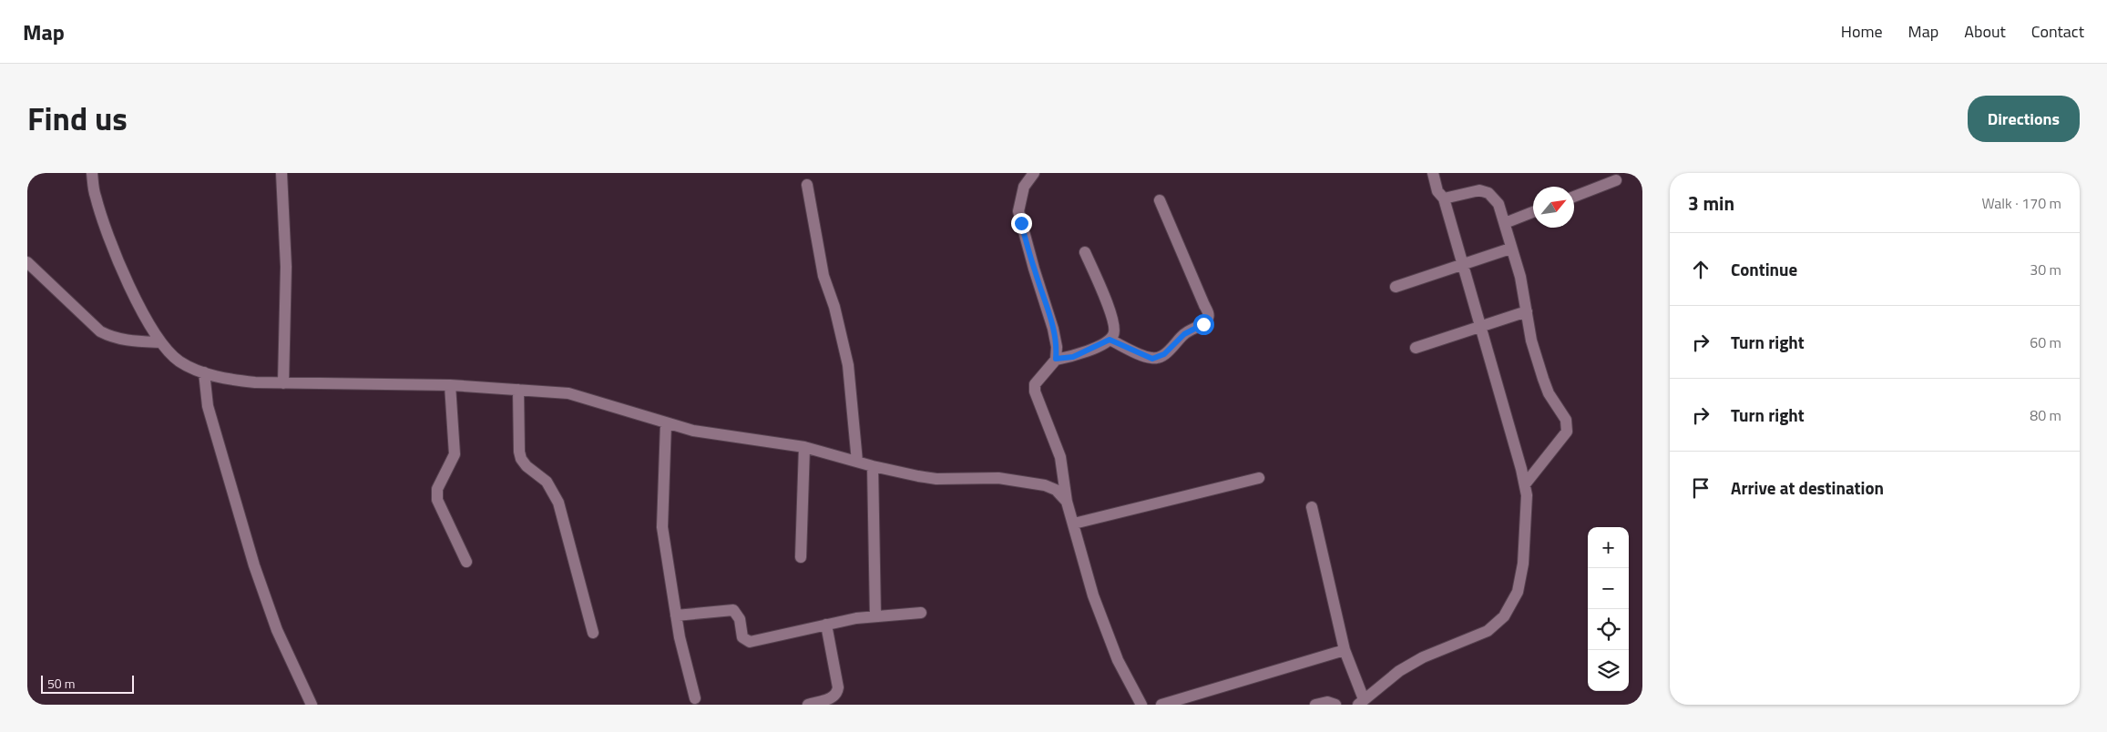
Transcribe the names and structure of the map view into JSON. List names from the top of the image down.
{
  "scale_bar": "50 m",
  "north": "top right",
  "page": {
    "header": "Map",
    "nav": [
      "Home",
      "Map",
      "About",
      "Contact"
    ],
    "title": "Find us",
    "buttons": "Directions",
    "heading": ["3 min", "Walk · 170 m"],
    "list": [
      ["Continue", "30 m"],
      ["Turn right", "60 m"],
      ["Turn right", "80 m"],
      "Arrive at destination"
    ],
    "map_buttons": ["+", "−"],
    "scale": "50 m"
  }
}
